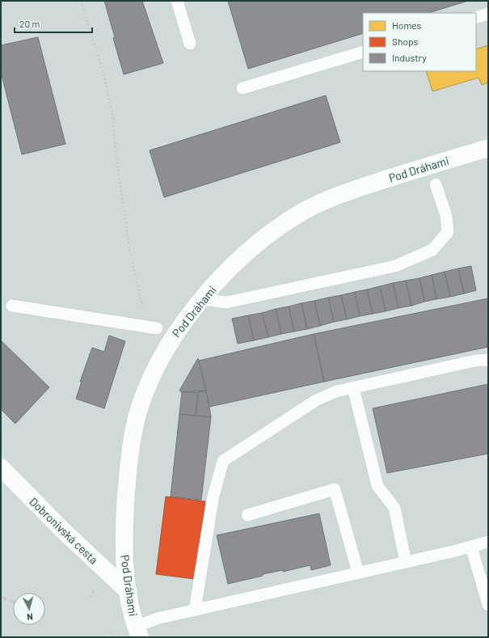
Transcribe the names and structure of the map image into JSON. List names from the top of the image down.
{
  "streets": {
    "street": ["Pod Dráhami", "Dobronivská cesta"]
  },
  "crossings": [
    ["Pod Dráhami", "Dobronivská cesta"]
  ],
  "legend": ["Homes", "Shops", "Industry"],
  "scale_bar": "20 m",
  "north": "bottom"
}
